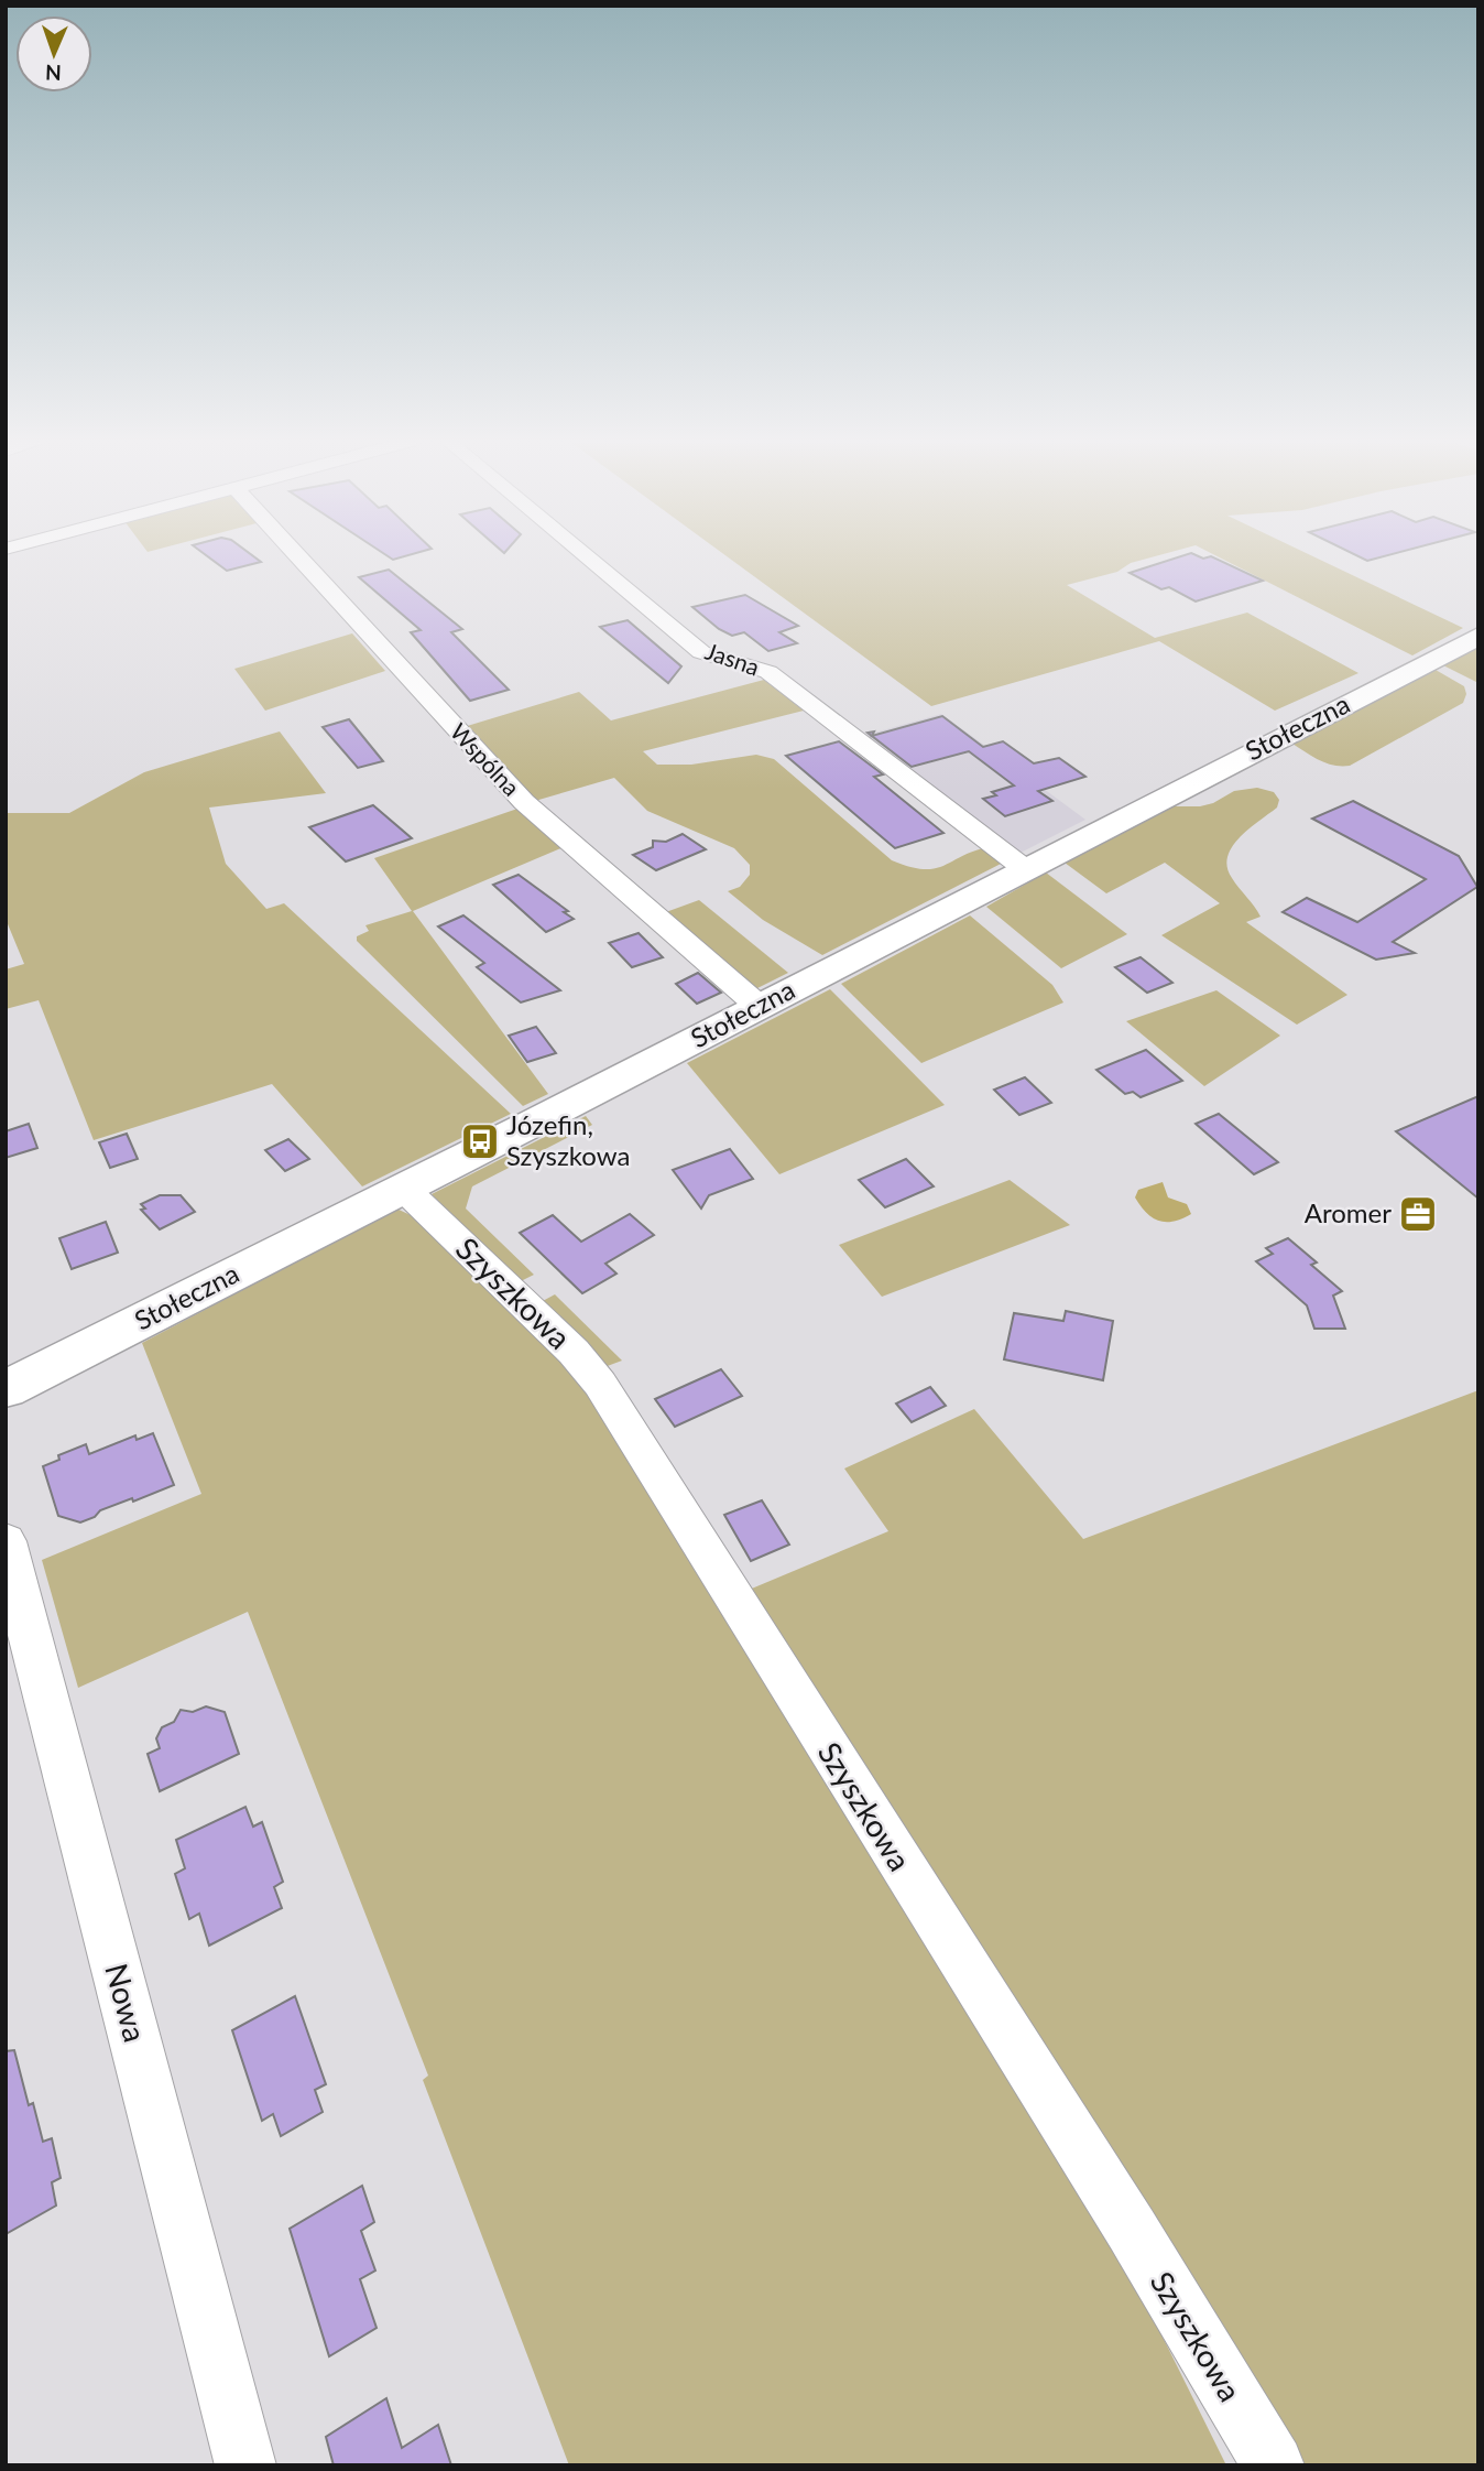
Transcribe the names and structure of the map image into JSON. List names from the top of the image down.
{
  "streets": {
    "street": [
      "Jasna",
      "Stołeczna",
      "Wspólna",
      "Szyszkowa",
      "Nowa"
    ]
  },
  "crossings": [
    ["Jasna", "Stołeczna"],
    ["Stołeczna", "Wspólna"],
    ["Stołeczna", "Szyszkowa"]
  ],
  "places": {
    "bus stop": ["Józefin, Szyszkowa"],
    "office": ["Aromer"]
  },
  "north": "bottom"
}
